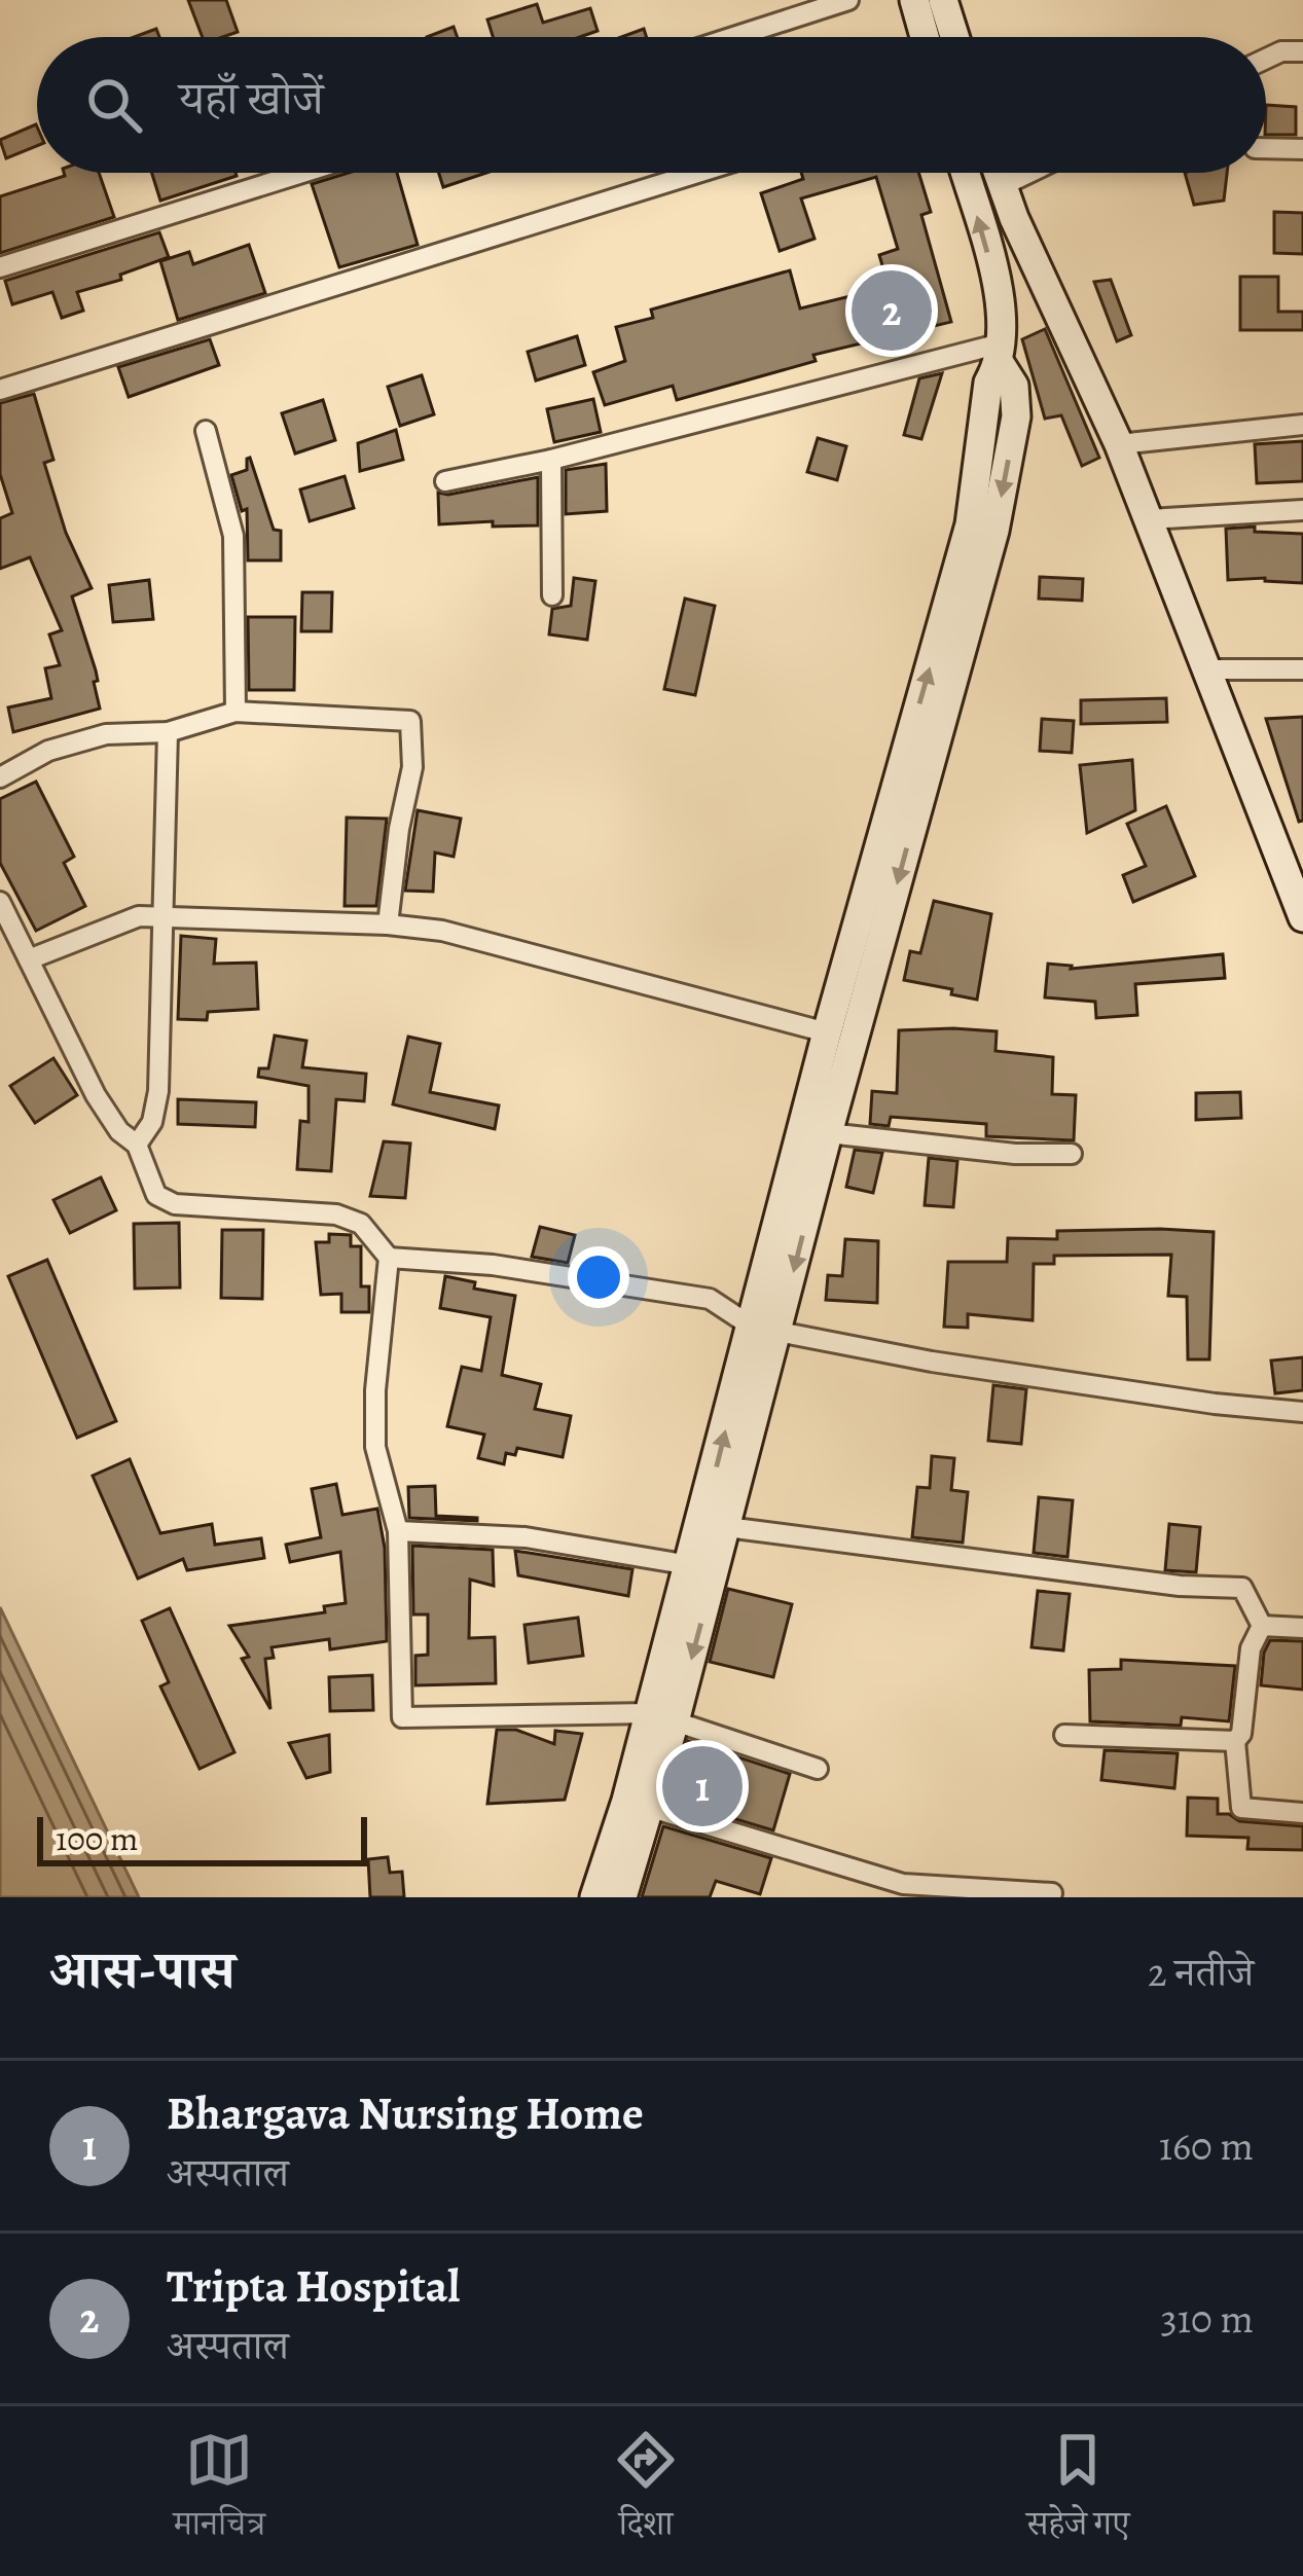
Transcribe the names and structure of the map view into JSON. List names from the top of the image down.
{
  "scale_bar": "100 m",
  "page": {
    "search": "यहाँ खोजें",
    "pins": ["2", "1"],
    "scale": "100 m",
    "heading": ["आस-पास", "2 नतीजे"],
    "list": [
      {
        "mark": "1",
        "name": "Bhargava Nursing Home",
        "note": "अस्पताल",
        "value": "160 m"
      },
      {
        "mark": "2",
        "name": "Tripta Hospital",
        "note": "अस्पताल",
        "value": "310 m"
      }
    ],
    "nav": ["मानचित्र", "दिशा", "सहेजे गए"]
  }
}
